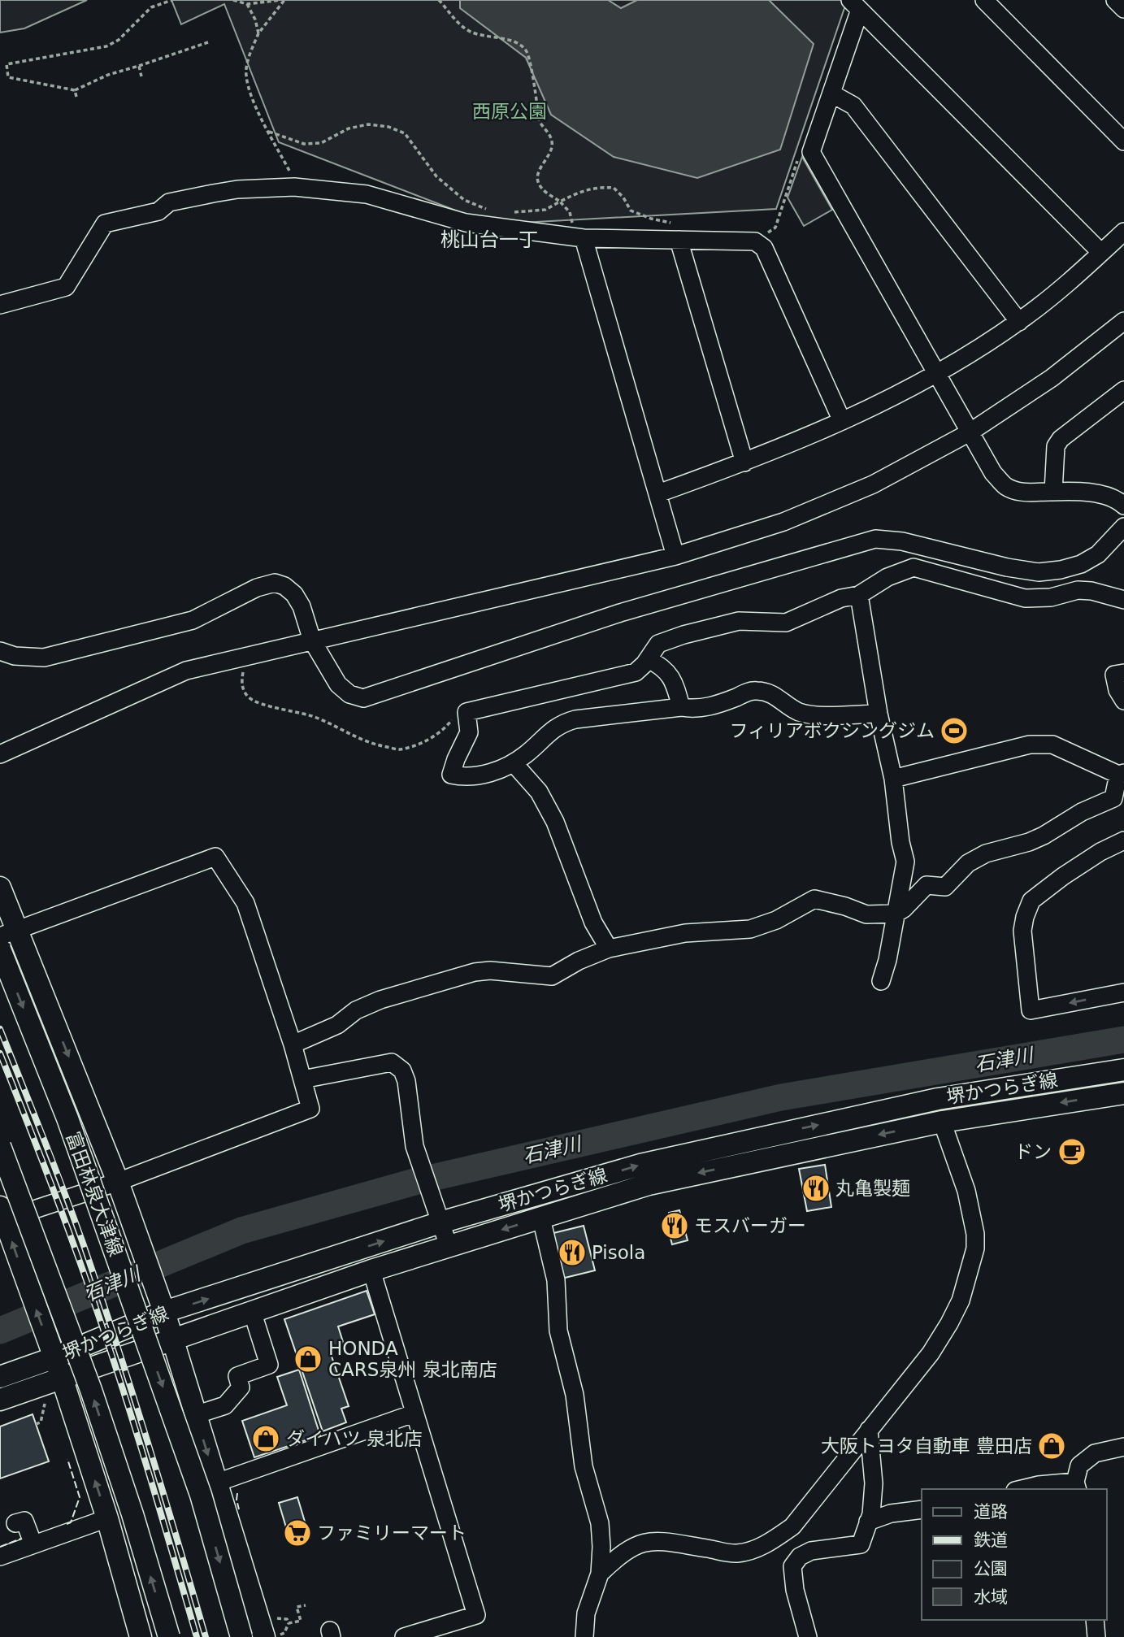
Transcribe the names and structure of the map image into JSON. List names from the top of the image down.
{
  "streets": {
    "main road": ["堺かつらぎ線", "富田林泉大津線"]
  },
  "districts": ["桃山台一丁"],
  "water": ["石津川"],
  "parks": ["西原公園"],
  "places": {
    "sports": ["フィリアボクシングジム"],
    "cafe": ["ドン"],
    "restaurant": ["丸亀製麺", "モスバーガー", "Pisola"],
    "shop": ["HONDA CARS泉州 泉北南店", "ダイハツ 泉北店", "大阪トヨタ自動車 豊田店"],
    "supermarket": ["ファミリーマート"]
  },
  "legend": [
    "道路",
    "鉄道",
    "公園",
    "水域"
  ]
}
